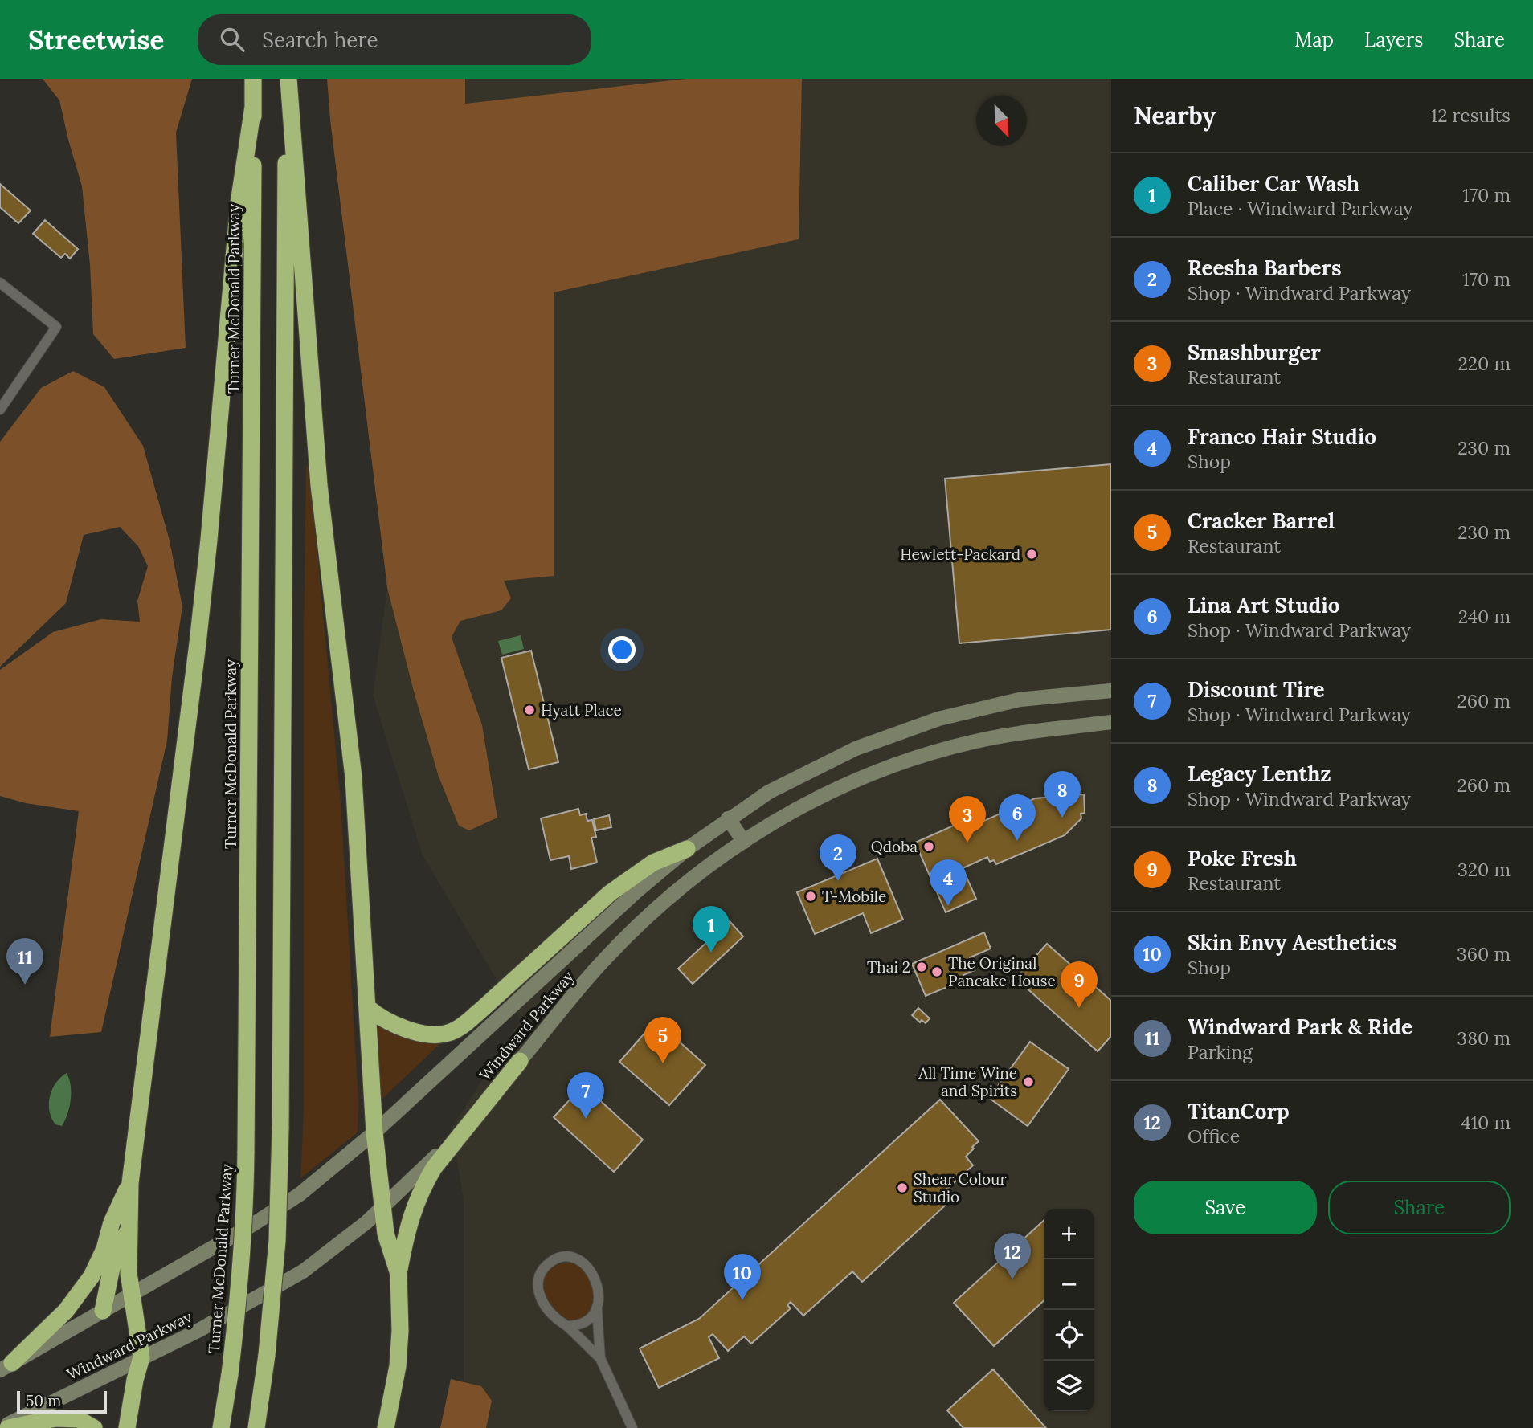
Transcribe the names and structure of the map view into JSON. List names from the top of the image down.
{
  "streets": {
    "highway": ["Turner McDonald Parkway"],
    "main road": ["Windward Parkway"]
  },
  "places": [
    "Hewlett-Packard",
    "Hyatt Place",
    "Qdoba",
    "T-Mobile",
    "Thai 2",
    "The Original Pancake House",
    "All Time Wine and Spirits",
    "Shear Colour Studio"
  ],
  "scale_bar": "50 m",
  "north": "bottom right",
  "page": {
    "header": "Streetwise",
    "search": "Search here",
    "nav": ["Map", "Layers", "Share"],
    "heading": ["Nearby", "12 results"],
    "list": [
      {
        "mark": "1",
        "name": "Caliber Car Wash",
        "note": "Place · Windward Parkway",
        "value": "170 m"
      },
      {
        "mark": "2",
        "name": "Reesha Barbers",
        "note": "Shop · Windward Parkway",
        "value": "170 m"
      },
      {
        "mark": "3",
        "name": "Smashburger",
        "note": "Restaurant",
        "value": "220 m"
      },
      {
        "mark": "4",
        "name": "Franco Hair Studio",
        "note": "Shop",
        "value": "230 m"
      },
      {
        "mark": "5",
        "name": "Cracker Barrel",
        "note": "Restaurant",
        "value": "230 m"
      },
      {
        "mark": "6",
        "name": "Lina Art Studio",
        "note": "Shop · Windward Parkway",
        "value": "240 m"
      },
      {
        "mark": "7",
        "name": "Discount Tire",
        "note": "Shop · Windward Parkway",
        "value": "260 m"
      },
      {
        "mark": "8",
        "name": "Legacy Lenthz",
        "note": "Shop · Windward Parkway",
        "value": "260 m"
      },
      {
        "mark": "9",
        "name": "Poke Fresh",
        "note": "Restaurant",
        "value": "320 m"
      },
      {
        "mark": "10",
        "name": "Skin Envy Aesthetics",
        "note": "Shop",
        "value": "360 m"
      },
      {
        "mark": "11",
        "name": "Windward Park & Ride",
        "note": "Parking",
        "value": "380 m"
      },
      {
        "mark": "12",
        "name": "TitanCorp",
        "note": "Office",
        "value": "410 m"
      }
    ],
    "pins": [
      "8",
      "6",
      "3",
      "2",
      "4",
      "1",
      "11",
      "9",
      "5",
      "7",
      "12",
      "10"
    ],
    "buttons": ["Save", "Share"],
    "map_buttons": ["+", "−"],
    "scale": "50 m"
  }
}
